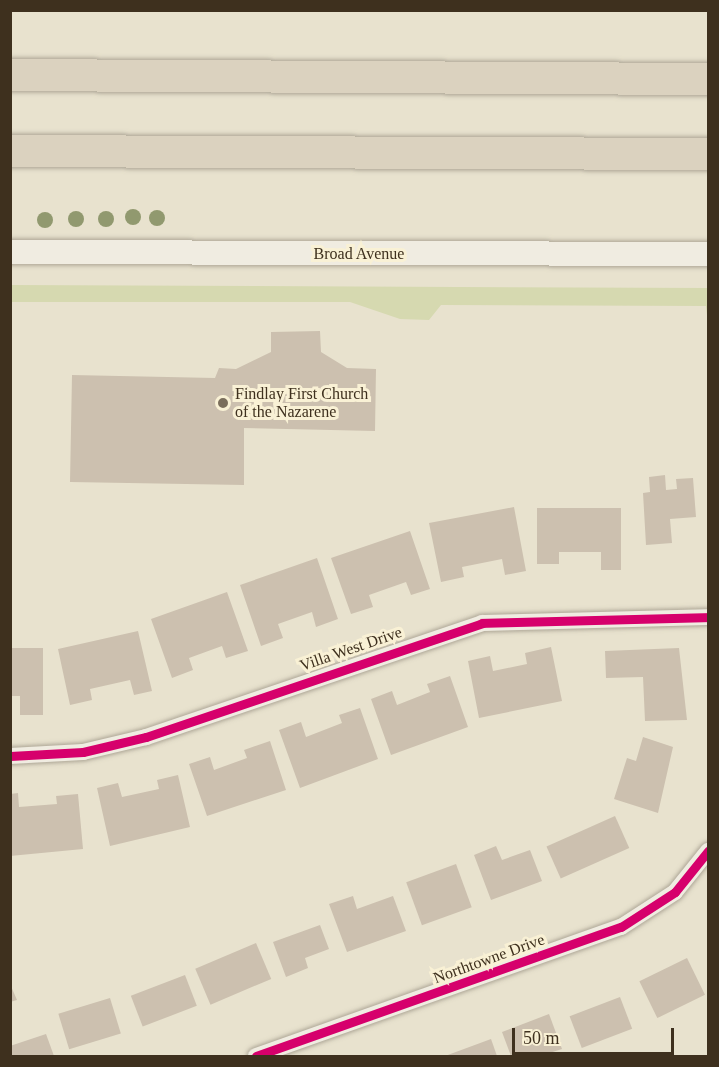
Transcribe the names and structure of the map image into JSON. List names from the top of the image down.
{
  "streets": {
    "main road": ["Broad Avenue"],
    "street": ["Villa West Drive", "Northtowne Drive"]
  },
  "places": ["Findlay First Church of the Nazarene"],
  "scale_bar": "50 m"
}
